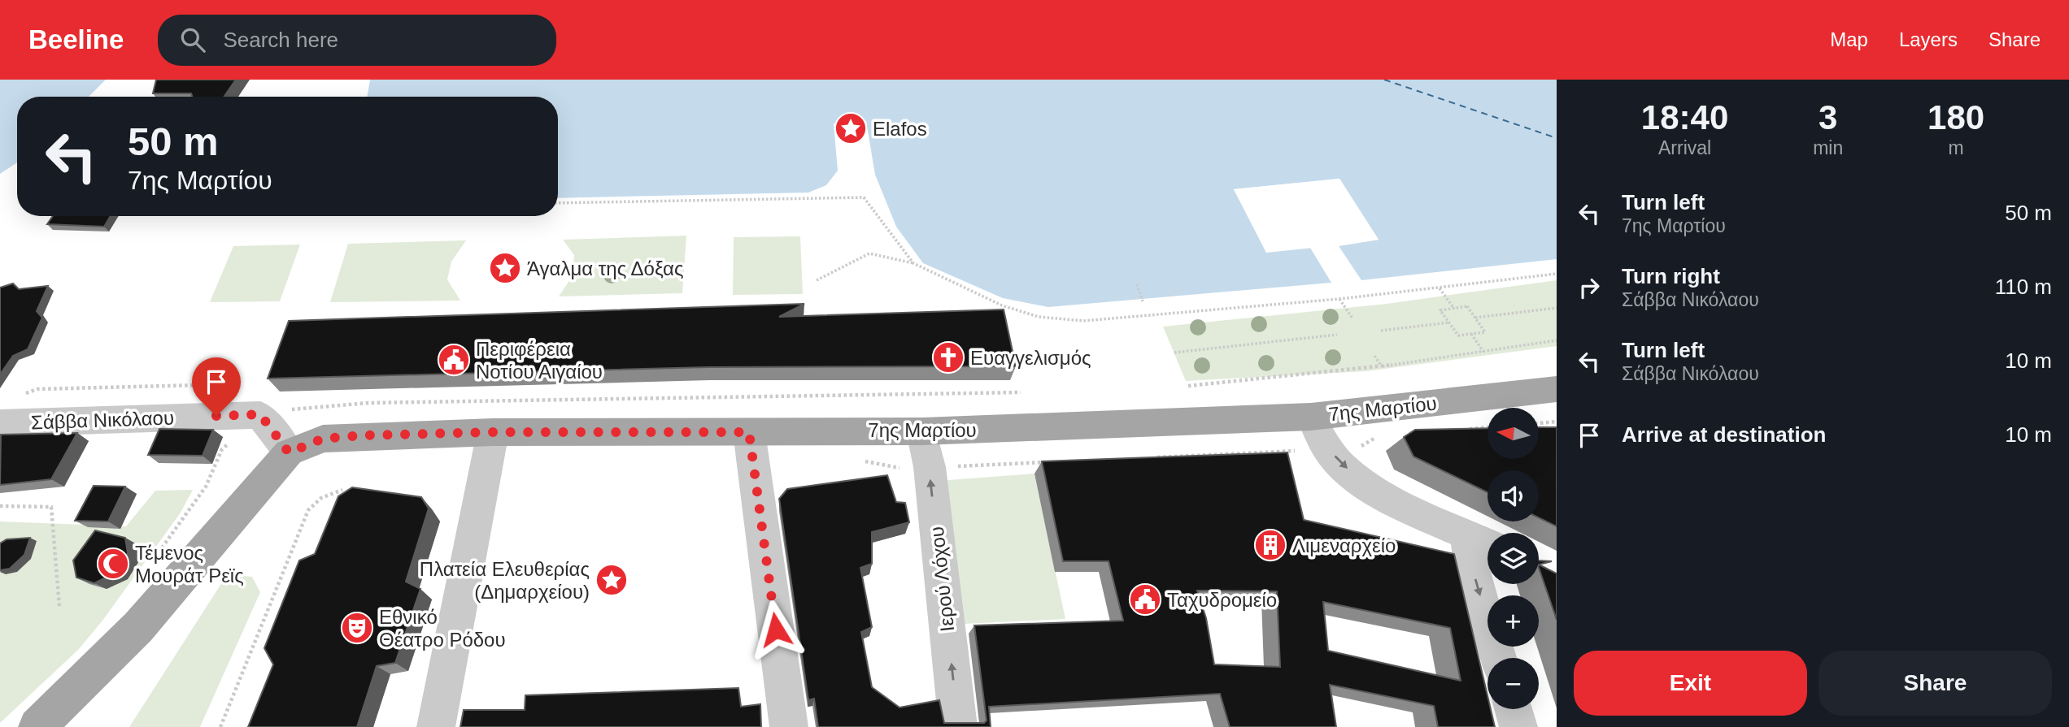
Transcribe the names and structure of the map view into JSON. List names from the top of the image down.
{
  "streets": {
    "main road": ["7ης Μαρτίου"],
    "street": ["Σάββα Νικόλαου", "Ιερού Λόχου"]
  },
  "crossings": [
    ["7ης Μαρτίου", "Ιερού Λόχου"]
  ],
  "places": {
    "place": ["Elafos", "Άγαλμα της Δόξας", "Πλατεία Ελευθερίας (Δημαρχείου)"],
    "church": ["Ευαγγελισμός"],
    "public building": ["Περιφέρεια Νοτίου Αιγαίου", "Ταχυδρομείο"],
    "building": ["Λιμεναρχείο"],
    "mosque": ["Τέμενος Μουράτ Ρεϊς"],
    "theatre": ["Εθνικό Θέατρο Ρόδου"]
  },
  "north": "left",
  "page": {
    "header": "Beeline",
    "search": "Search here",
    "nav": ["Map", "Layers", "Share"],
    "eta": [
      "18:40",
      "Arrival",
      "3",
      "min",
      "180",
      "m"
    ],
    "turn": ["50 m", "7ης Μαρτίου"],
    "list": [
      {
        "name": "Turn left",
        "note": "7ης Μαρτίου",
        "value": "50 m"
      },
      {
        "name": "Turn right",
        "note": "Σάββα Νικόλαου",
        "value": "110 m"
      },
      {
        "name": "Turn left",
        "note": "Σάββα Νικόλαου",
        "value": "10 m"
      },
      {
        "name": "Arrive at destination",
        "value": "10 m"
      }
    ],
    "map_buttons": ["+", "−"],
    "buttons": ["Exit", "Share"]
  }
}
